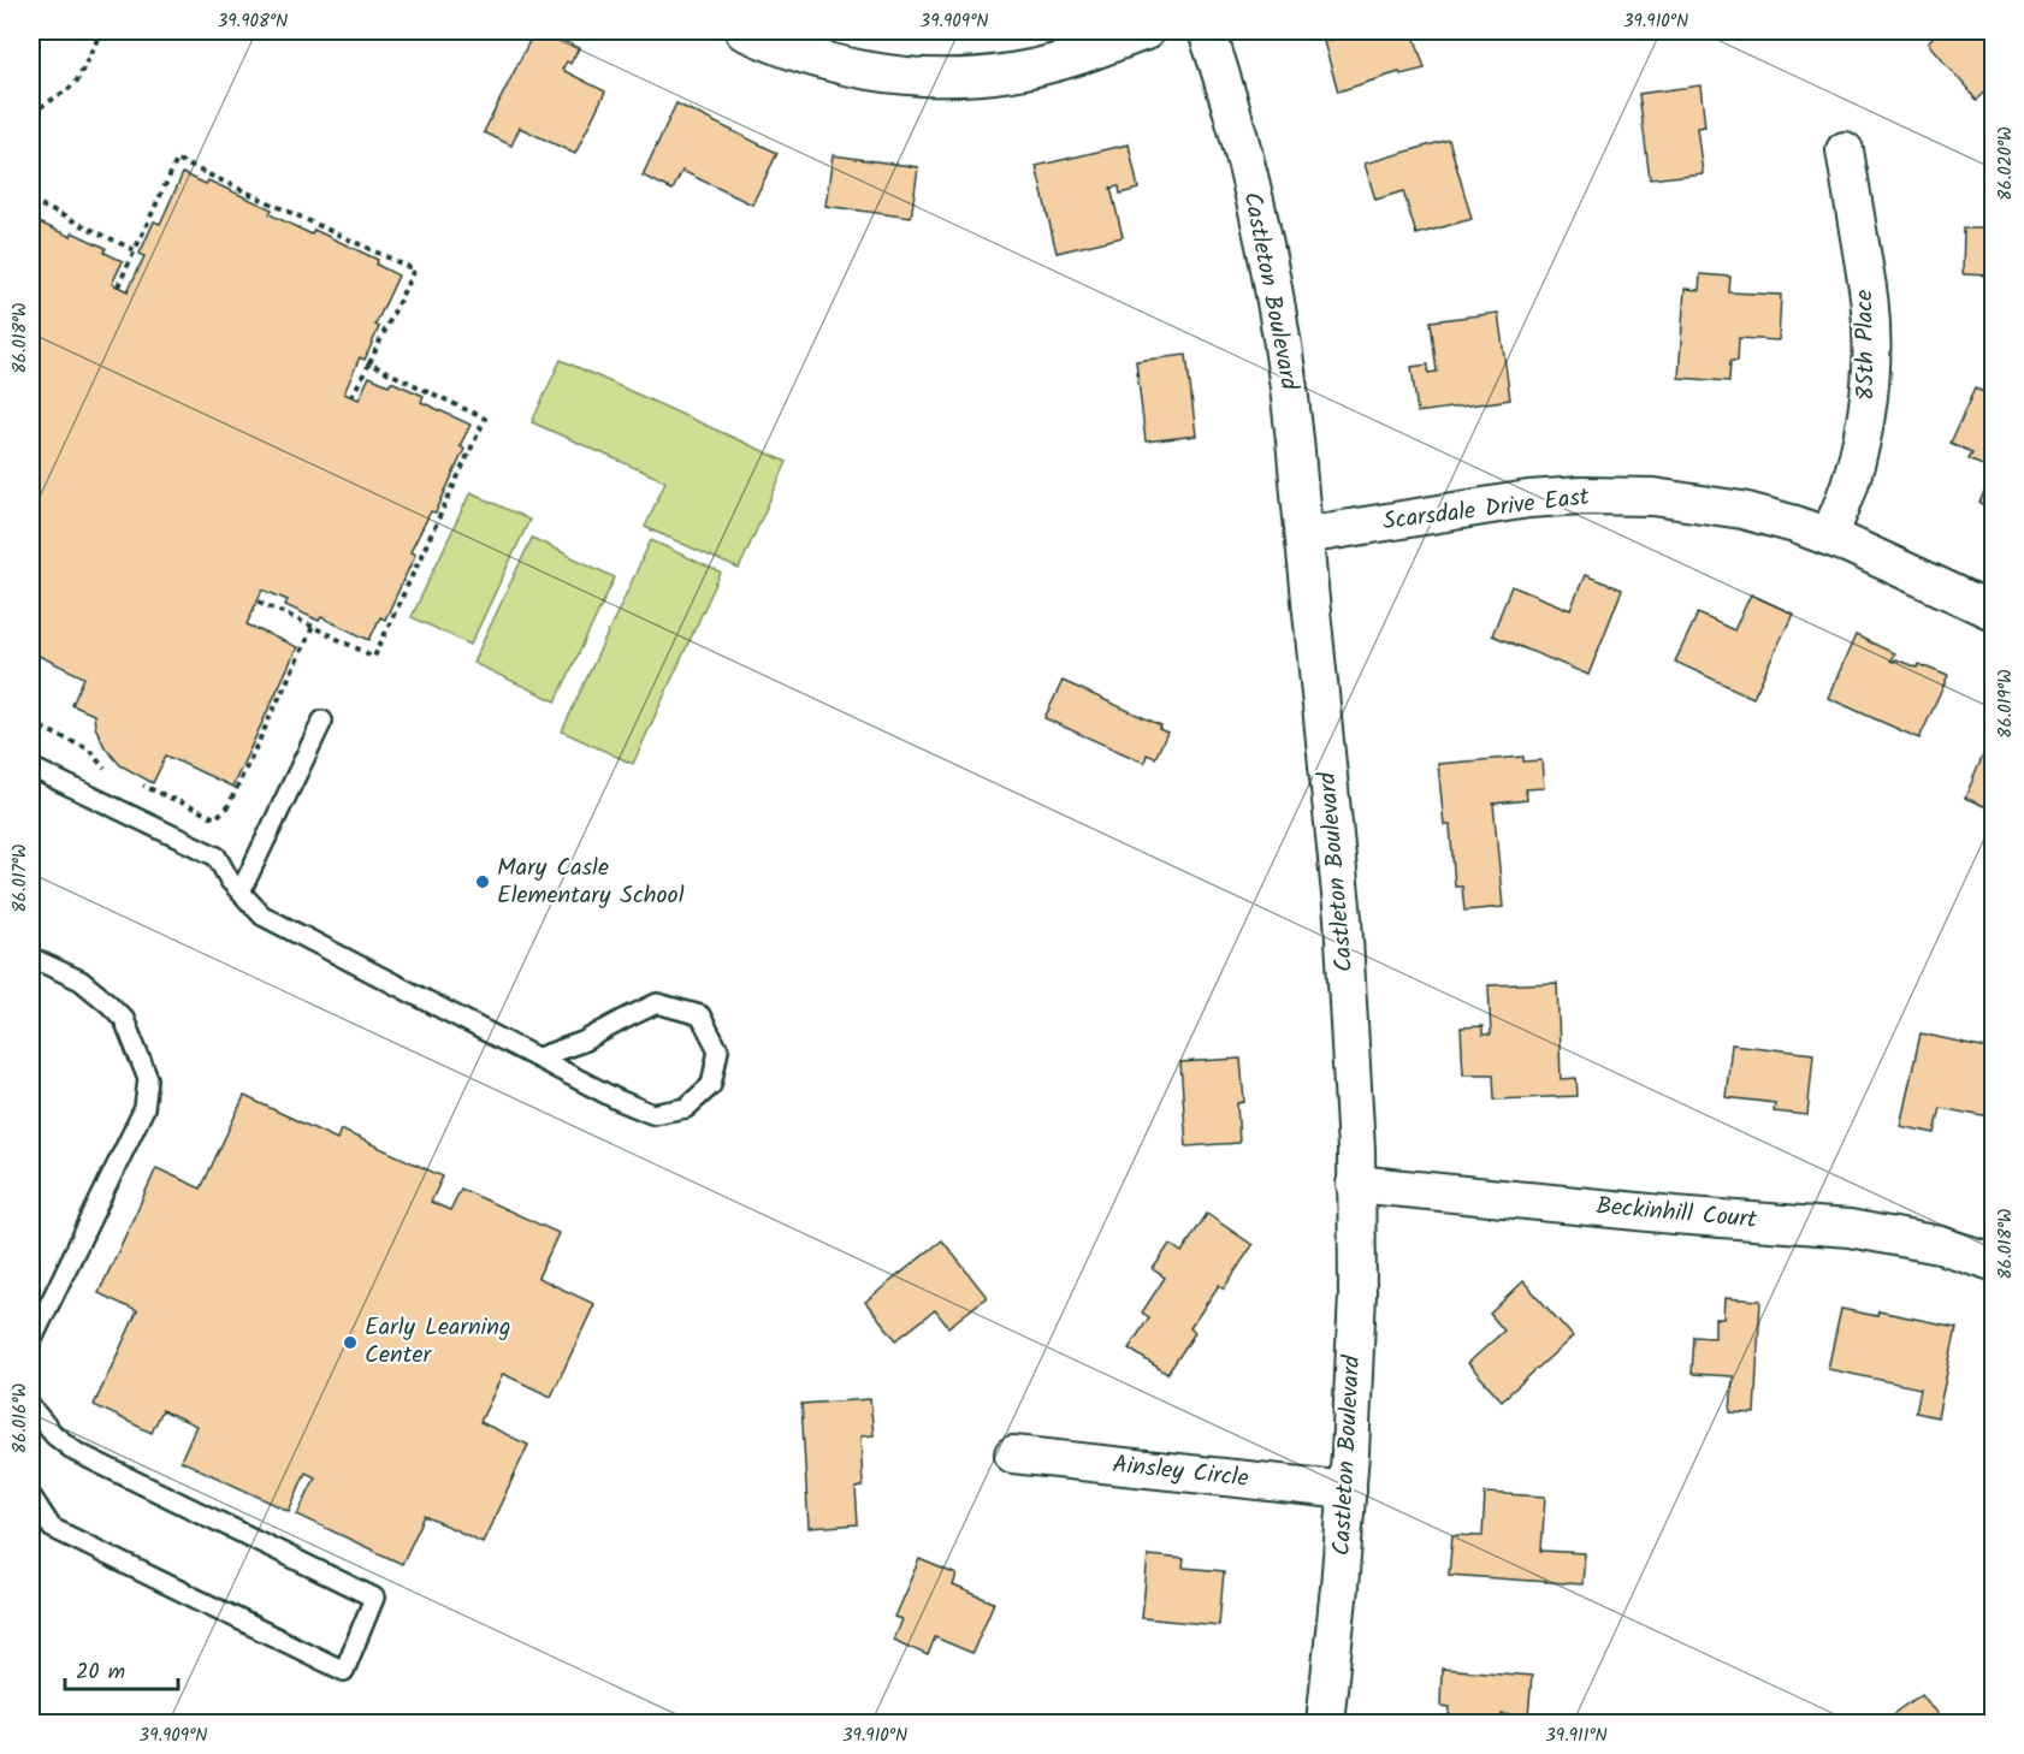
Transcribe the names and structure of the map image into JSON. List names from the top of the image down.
{
  "streets": {
    "street": [
      "Castleton Boulevard",
      "85th Place",
      "Scarsdale Drive East",
      "Beckinhill Court",
      "Ainsley Circle"
    ]
  },
  "crossings": [
    ["Castleton Boulevard", "Scarsdale Drive East"],
    ["Castleton Boulevard", "Beckinhill Court"],
    ["Castleton Boulevard", "Ainsley Circle"],
    ["85th Place", "Scarsdale Drive East"]
  ],
  "places": ["Mary Casle Elementary School", "Early Learning Center"],
  "scale_bar": "20 m",
  "coordinates": [
    "39.908°N",
    "39.909°N",
    "39.910°N",
    "86.020°W",
    "86.018°W",
    "86.019°W",
    "86.017°W",
    "86.016°W",
    "39.911°N"
  ]
}
